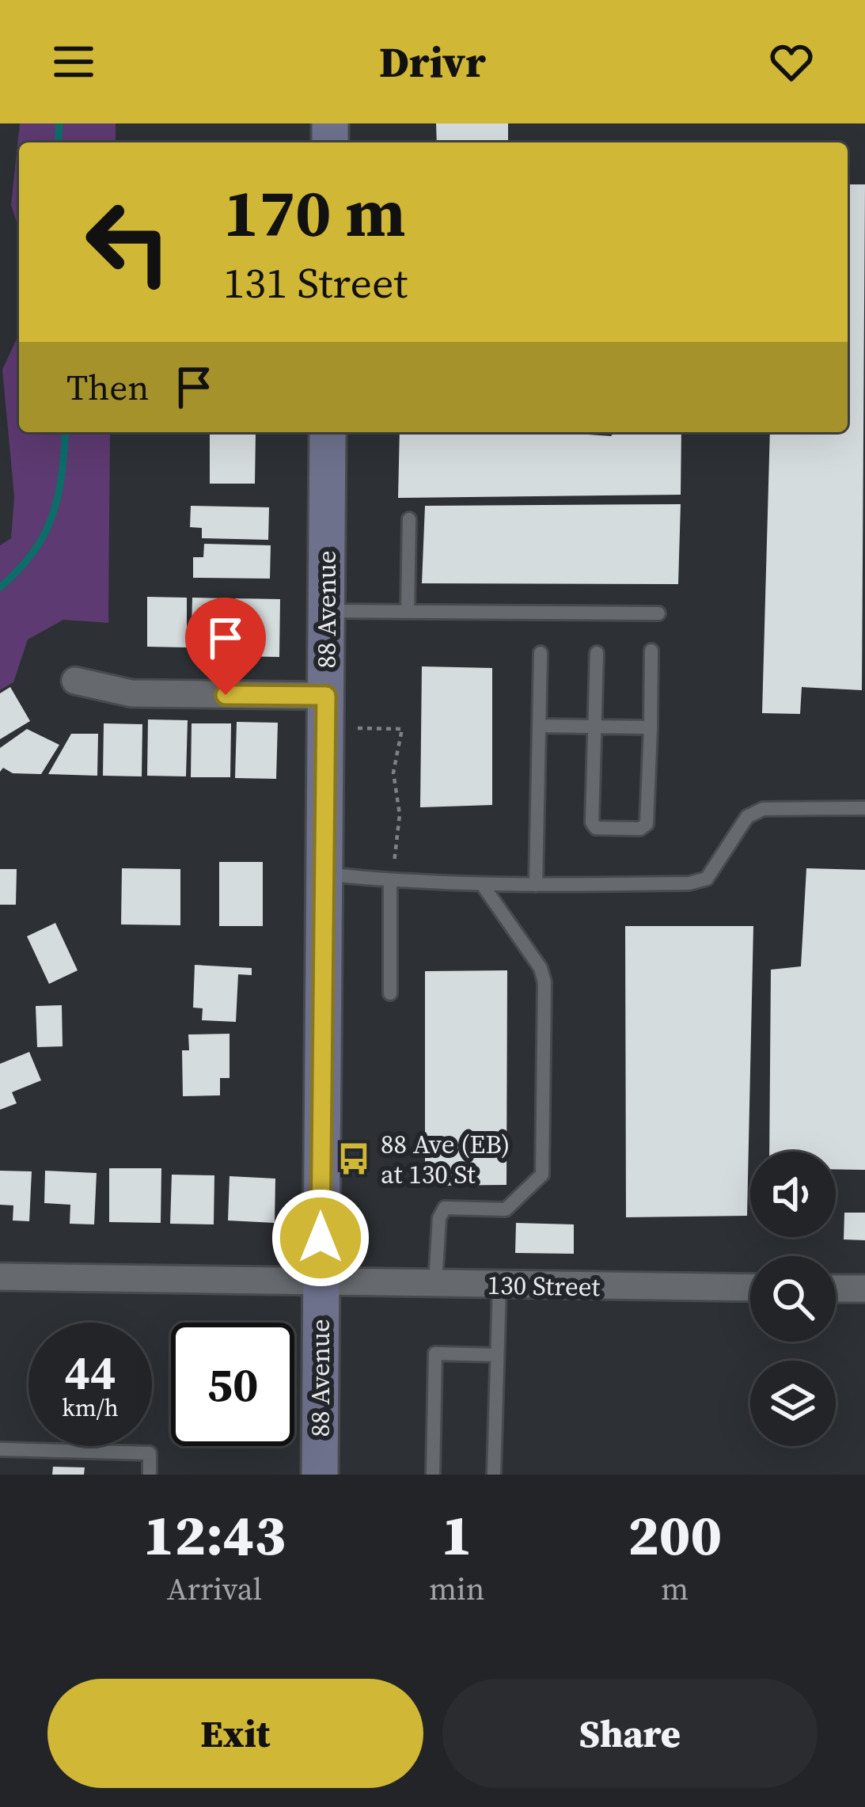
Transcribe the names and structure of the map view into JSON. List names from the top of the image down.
{
  "streets": {
    "main road": ["88 Avenue"],
    "street": ["130 Street"]
  },
  "crossings": [
    ["88 Avenue", "130 Street"]
  ],
  "places": {
    "bus stop": ["88 Ave (EB) at 130 St"]
  },
  "page": {
    "header": "Drivr",
    "turn": ["170 m", "131 Street"],
    "then": "Then",
    "speed": "44 km/h",
    "limit": "50",
    "eta": [
      "12:43",
      "Arrival",
      "1",
      "min",
      "200",
      "m"
    ],
    "buttons": ["Exit", "Share"]
  }
}
